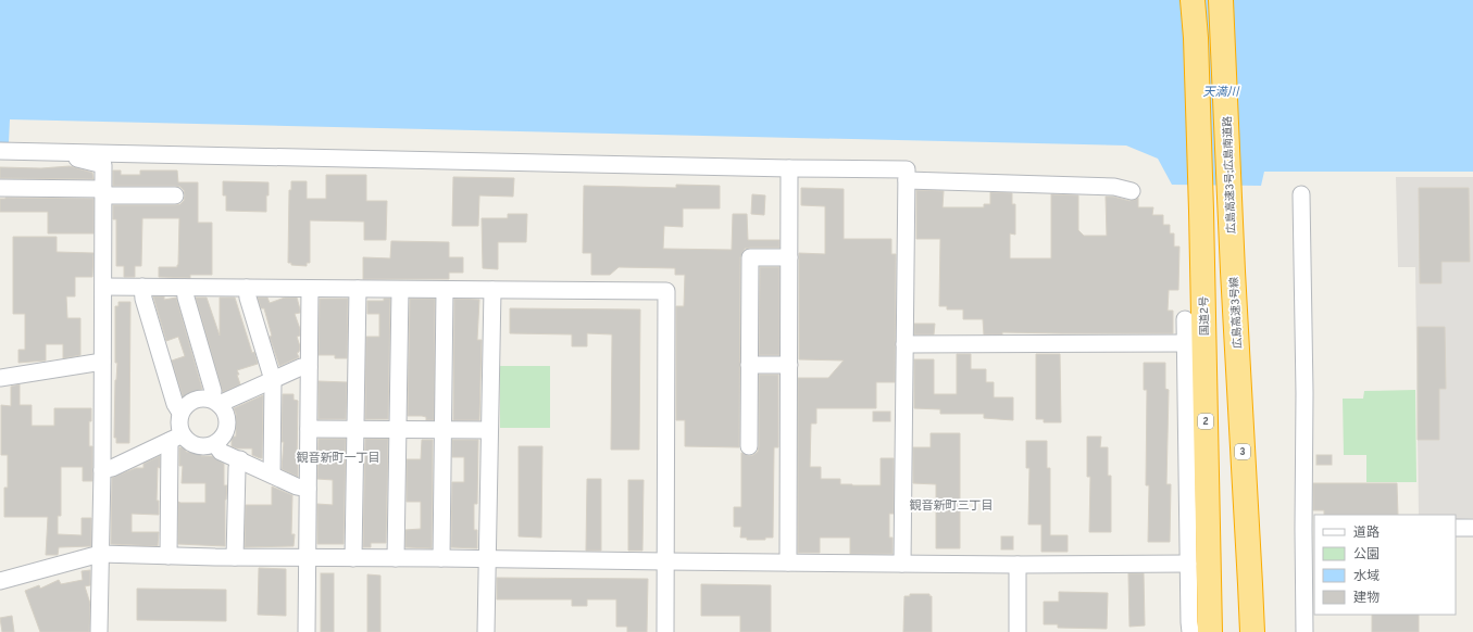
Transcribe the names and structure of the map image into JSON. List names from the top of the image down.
{
  "streets": {
    "highway": [
      "広島高速3号;広島南道路",
      "広島高速3号線",
      "国道2号",
      "2",
      "3"
    ]
  },
  "crossings": [
    ["広島高速3号;広島南道路", "広島高速3号線"]
  ],
  "districts": ["観音新町一丁目", "観音新町三丁目"],
  "water": ["天満川"],
  "legend": [
    "道路",
    "公園",
    "水域",
    "建物"
  ]
}
